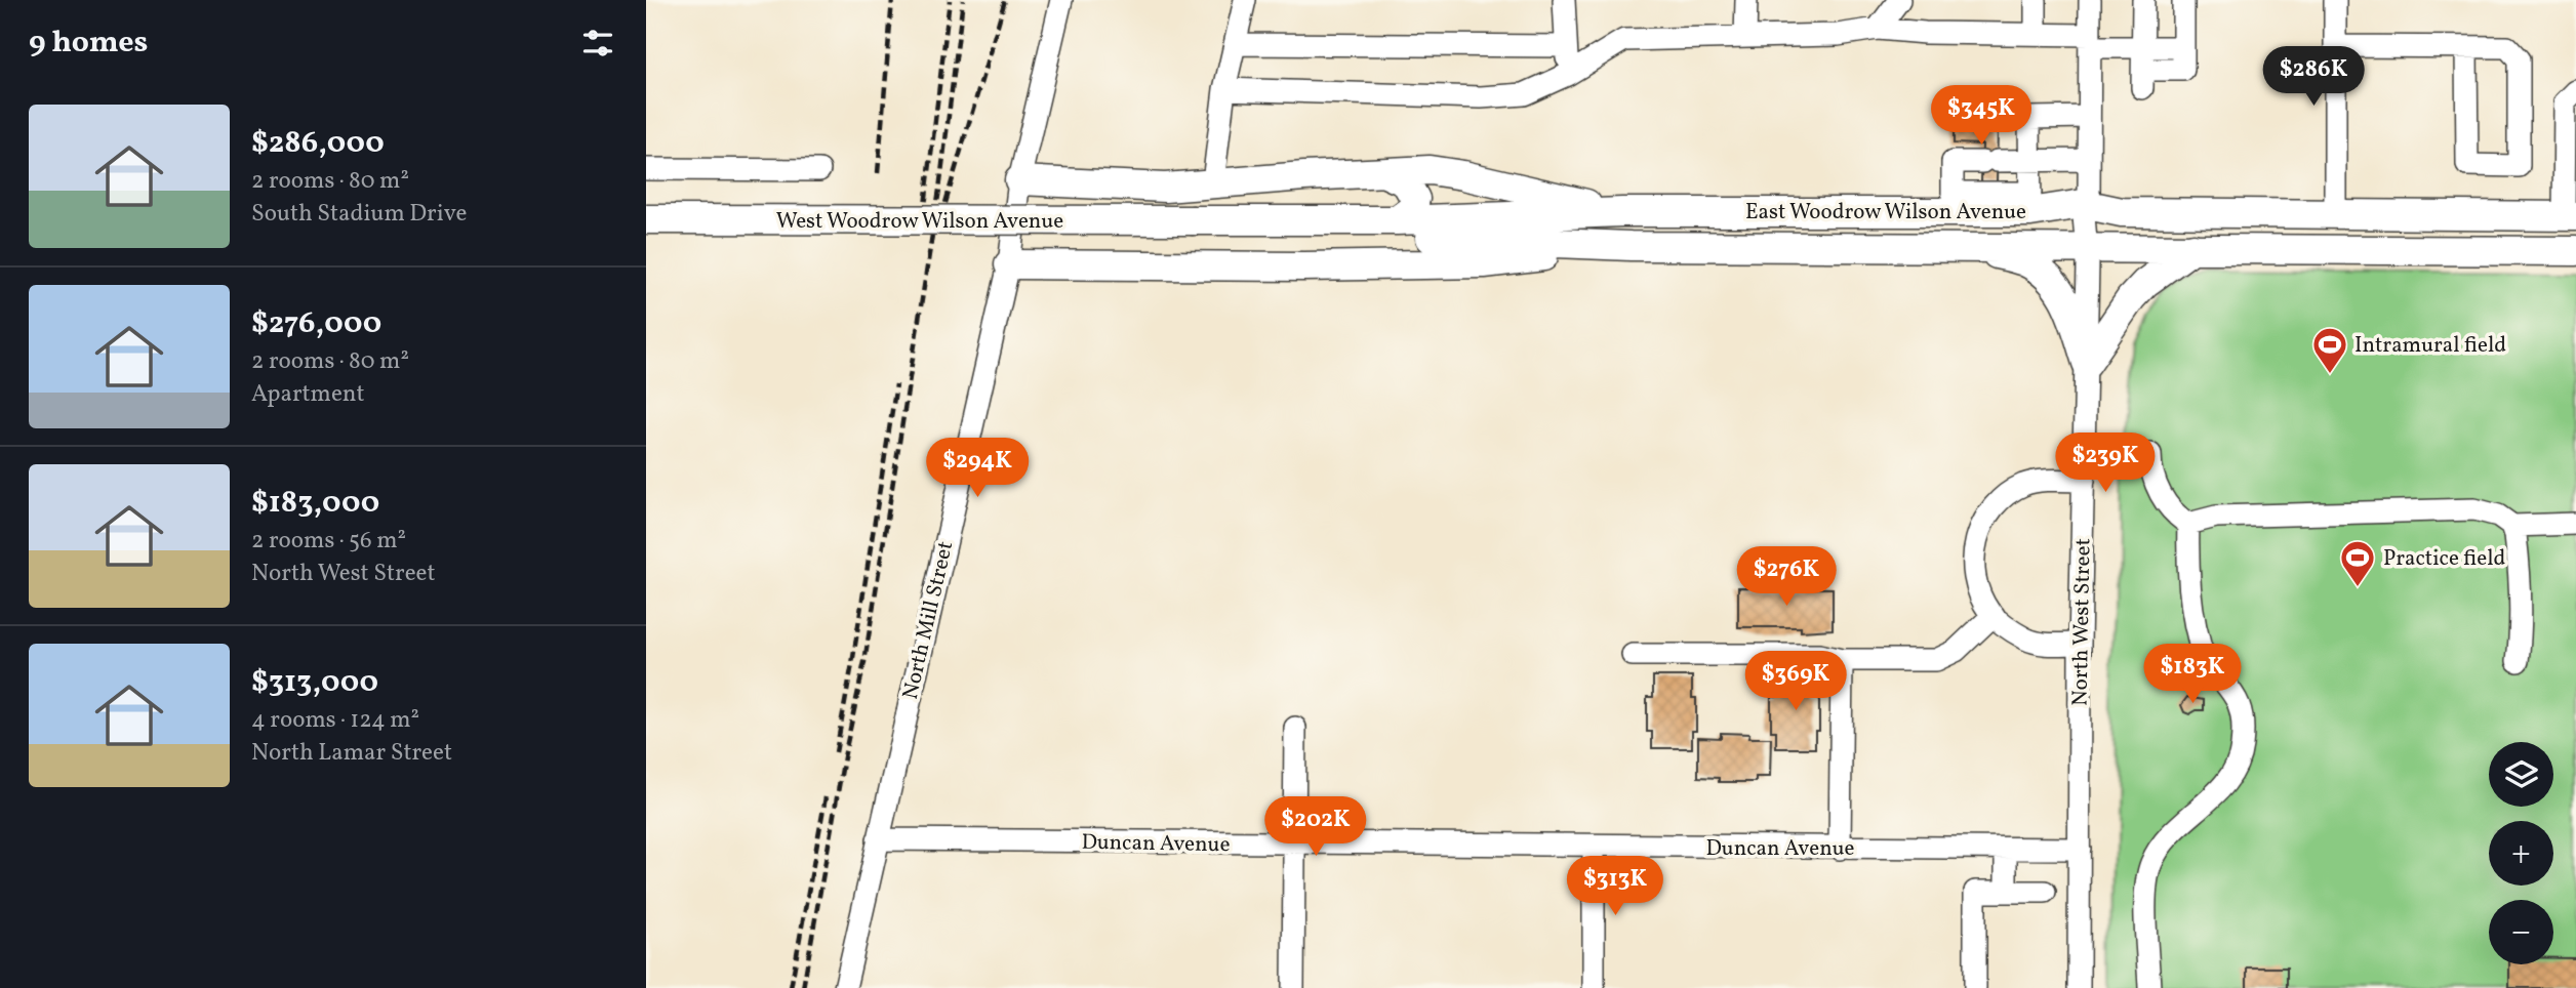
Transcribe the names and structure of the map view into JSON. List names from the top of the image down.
{
  "streets": {
    "main road": ["East Woodrow Wilson Avenue", "West Woodrow Wilson Avenue"],
    "street": ["North Mill Street", "North West Street", "Duncan Avenue"]
  },
  "crossings": [
    ["East Woodrow Wilson Avenue", "West Woodrow Wilson Avenue"],
    ["East Woodrow Wilson Avenue", "North West Street"],
    ["North Mill Street", "Duncan Avenue"],
    ["North West Street", "Duncan Avenue"]
  ],
  "places": {
    "sports": ["Intramural field", "Practice field"]
  },
  "page": {
    "heading": "9 homes",
    "price": [
      "$286K",
      "$345K",
      "$239K",
      "$294K",
      "$276K",
      "$183K",
      "$369K",
      "$202K",
      "$313K"
    ],
    "list": [
      {
        "name": "$286,000",
        "note": "2 rooms · 80 m² · South Stadium Drive"
      },
      {
        "name": "$276,000",
        "note": "2 rooms · 80 m² · Apartment"
      },
      {
        "name": "$183,000",
        "note": "2 rooms · 56 m² · North West Street"
      },
      {
        "name": "$313,000",
        "note": "4 rooms · 124 m² · North Lamar Street"
      }
    ],
    "map_buttons": ["+", "−"]
  }
}
